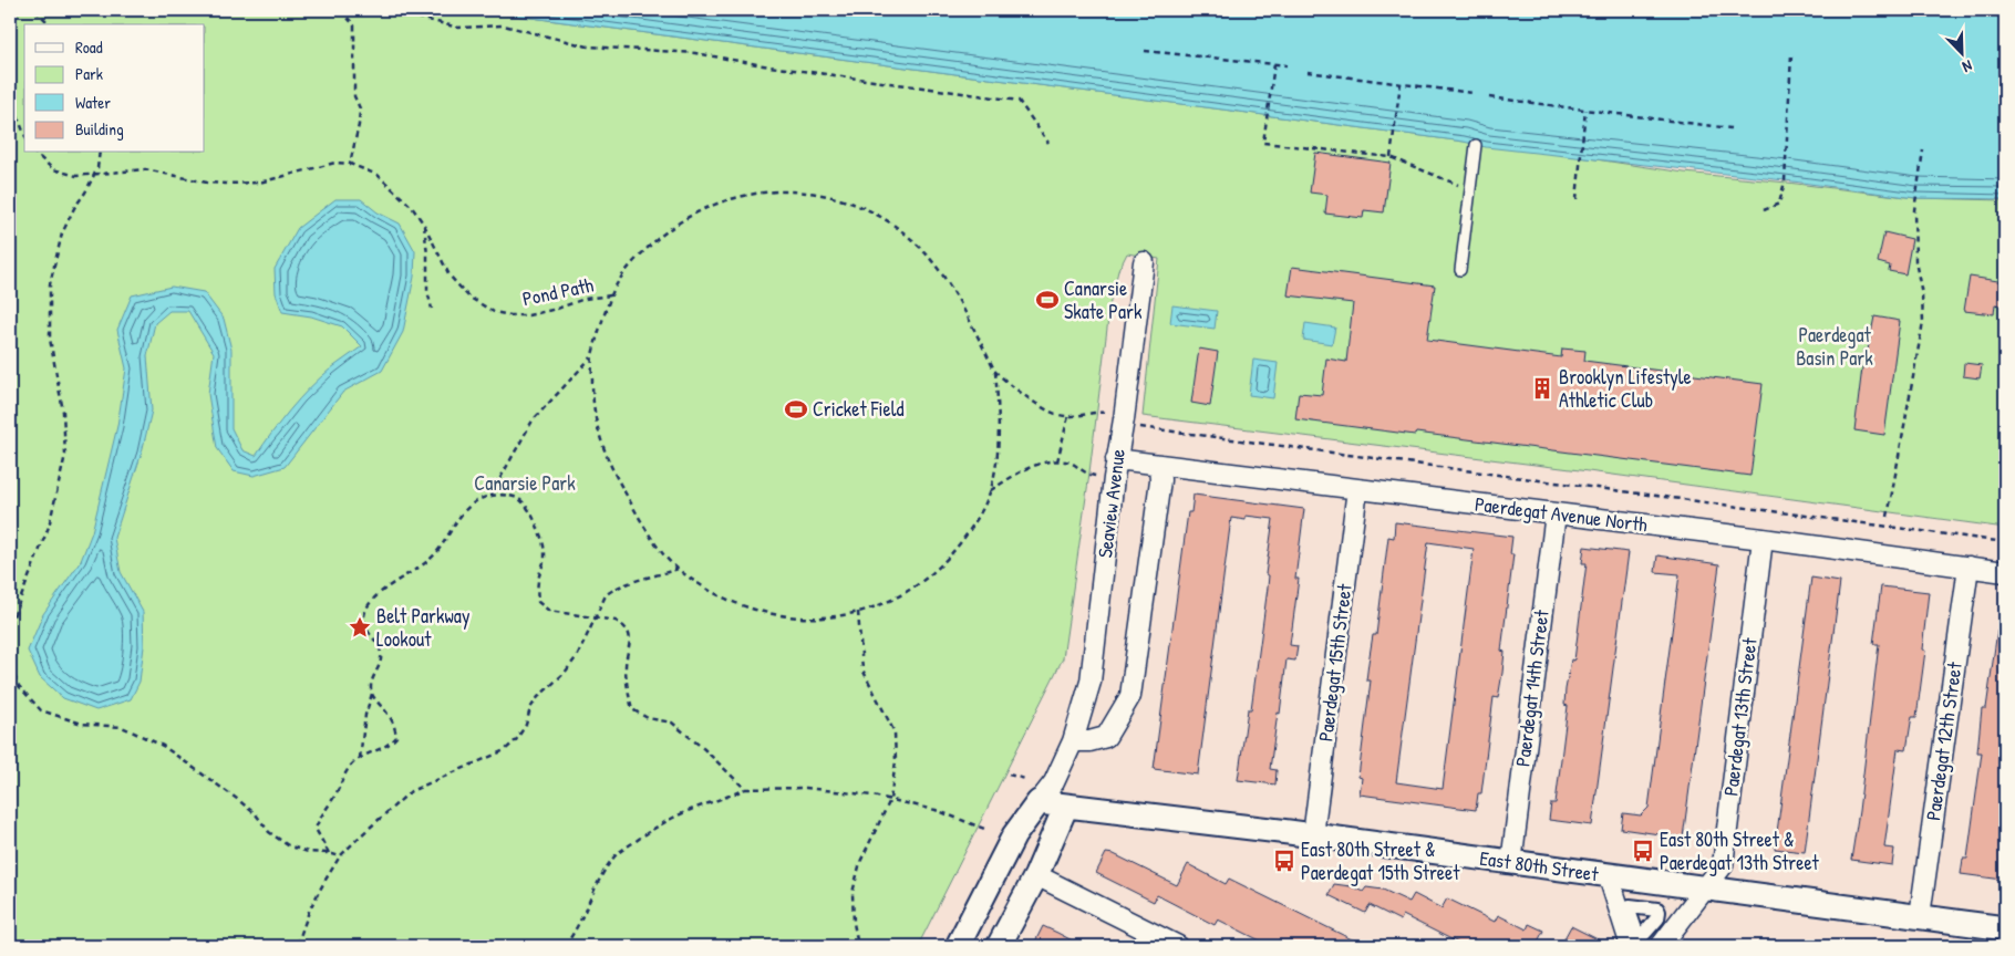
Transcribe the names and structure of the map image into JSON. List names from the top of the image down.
{
  "streets": {
    "street": [
      "Seaview Avenue",
      "Paerdegat Avenue North",
      "Paerdegat 15th Street",
      "Paerdegat 14th Street",
      "Paerdegat 13th Street",
      "Paerdegat 12th Street",
      "East 80th Street"
    ],
    "path": ["Pond Path"]
  },
  "crossings": [
    ["Seaview Avenue", "Paerdegat Avenue North"],
    ["Seaview Avenue", "East 80th Street"],
    ["Paerdegat Avenue North", "Paerdegat 15th Street"],
    ["Paerdegat Avenue North", "Paerdegat 14th Street"],
    ["Paerdegat Avenue North", "Paerdegat 13th Street"],
    ["Paerdegat Avenue North", "Paerdegat 12th Street"],
    ["Paerdegat 15th Street", "East 80th Street"],
    ["Paerdegat 14th Street", "East 80th Street"],
    ["Paerdegat 13th Street", "East 80th Street"],
    ["Paerdegat 12th Street", "East 80th Street"]
  ],
  "parks": ["Paerdegat Basin Park", "Canarsie Park"],
  "places": {
    "sports": ["Canarsie Skate Park", "Cricket Field"],
    "building": ["Brooklyn Lifestyle Athletic Club"],
    "place": ["Belt Parkway Lookout"],
    "bus stop": ["East 80th Street & Paerdegat 13th Street", "East 80th Street & Paerdegat 15th Street"]
  },
  "legend": [
    "Road",
    "Park",
    "Water",
    "Building"
  ],
  "north": "bottom right"
}
